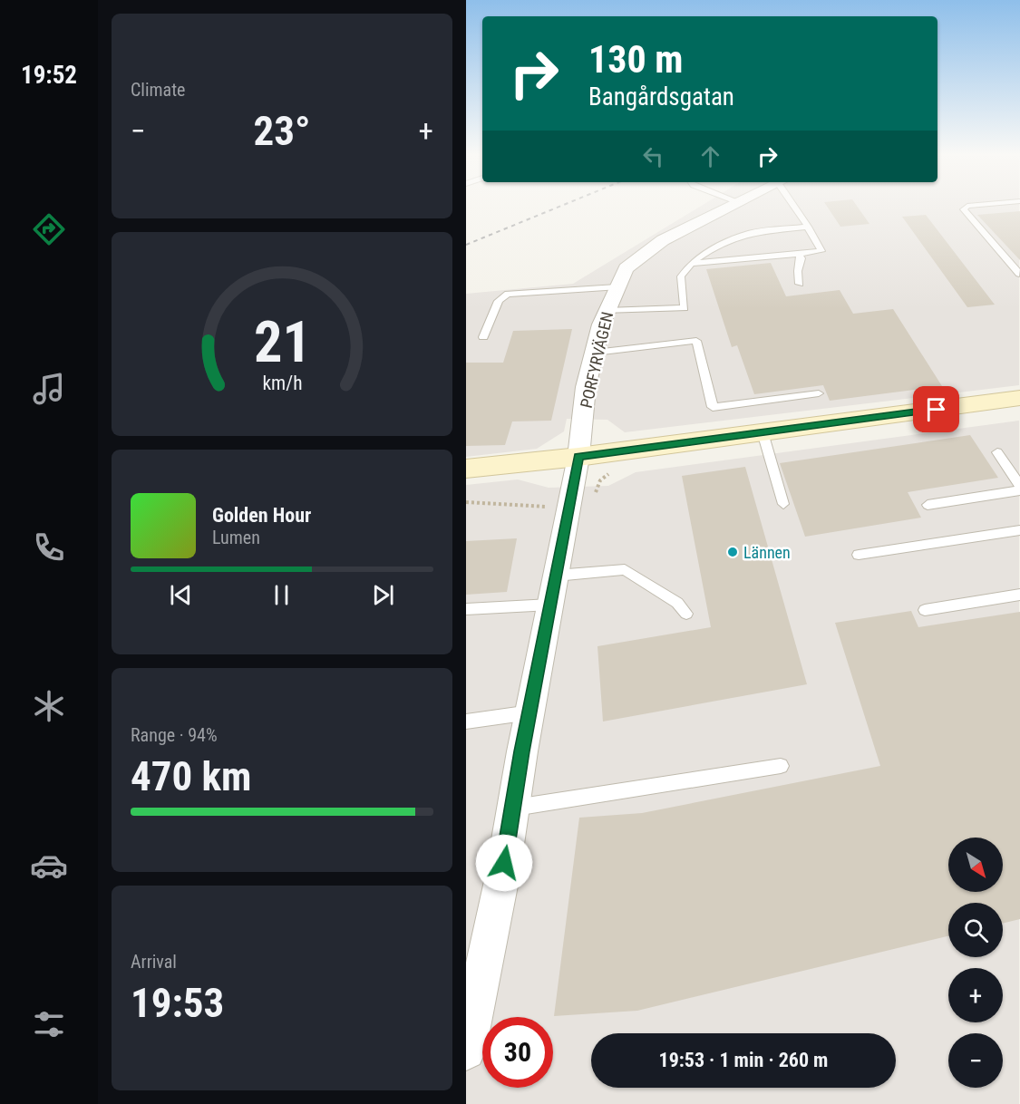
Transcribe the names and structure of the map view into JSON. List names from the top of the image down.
{
  "streets": {
    "street": ["PORFYRVÄGEN"]
  },
  "places": ["Lännen"],
  "north": "bottom right",
  "page": {
    "tabs": "19:52",
    "tile": [
      "Climate",
      ["Range · 94%", "470 km"],
      ["Arrival", "19:53"]
    ],
    "turn": ["130 m", "Bangårdsgatan"],
    "heat": ["−", "23°", "+"],
    "song": ["Golden Hour", "Lumen"],
    "map_buttons": ["+", "−"],
    "limit": "30",
    "trip": "19:53 · 1 min · 260 m",
    "gauge": ["21", "km/h"]
  }
}
